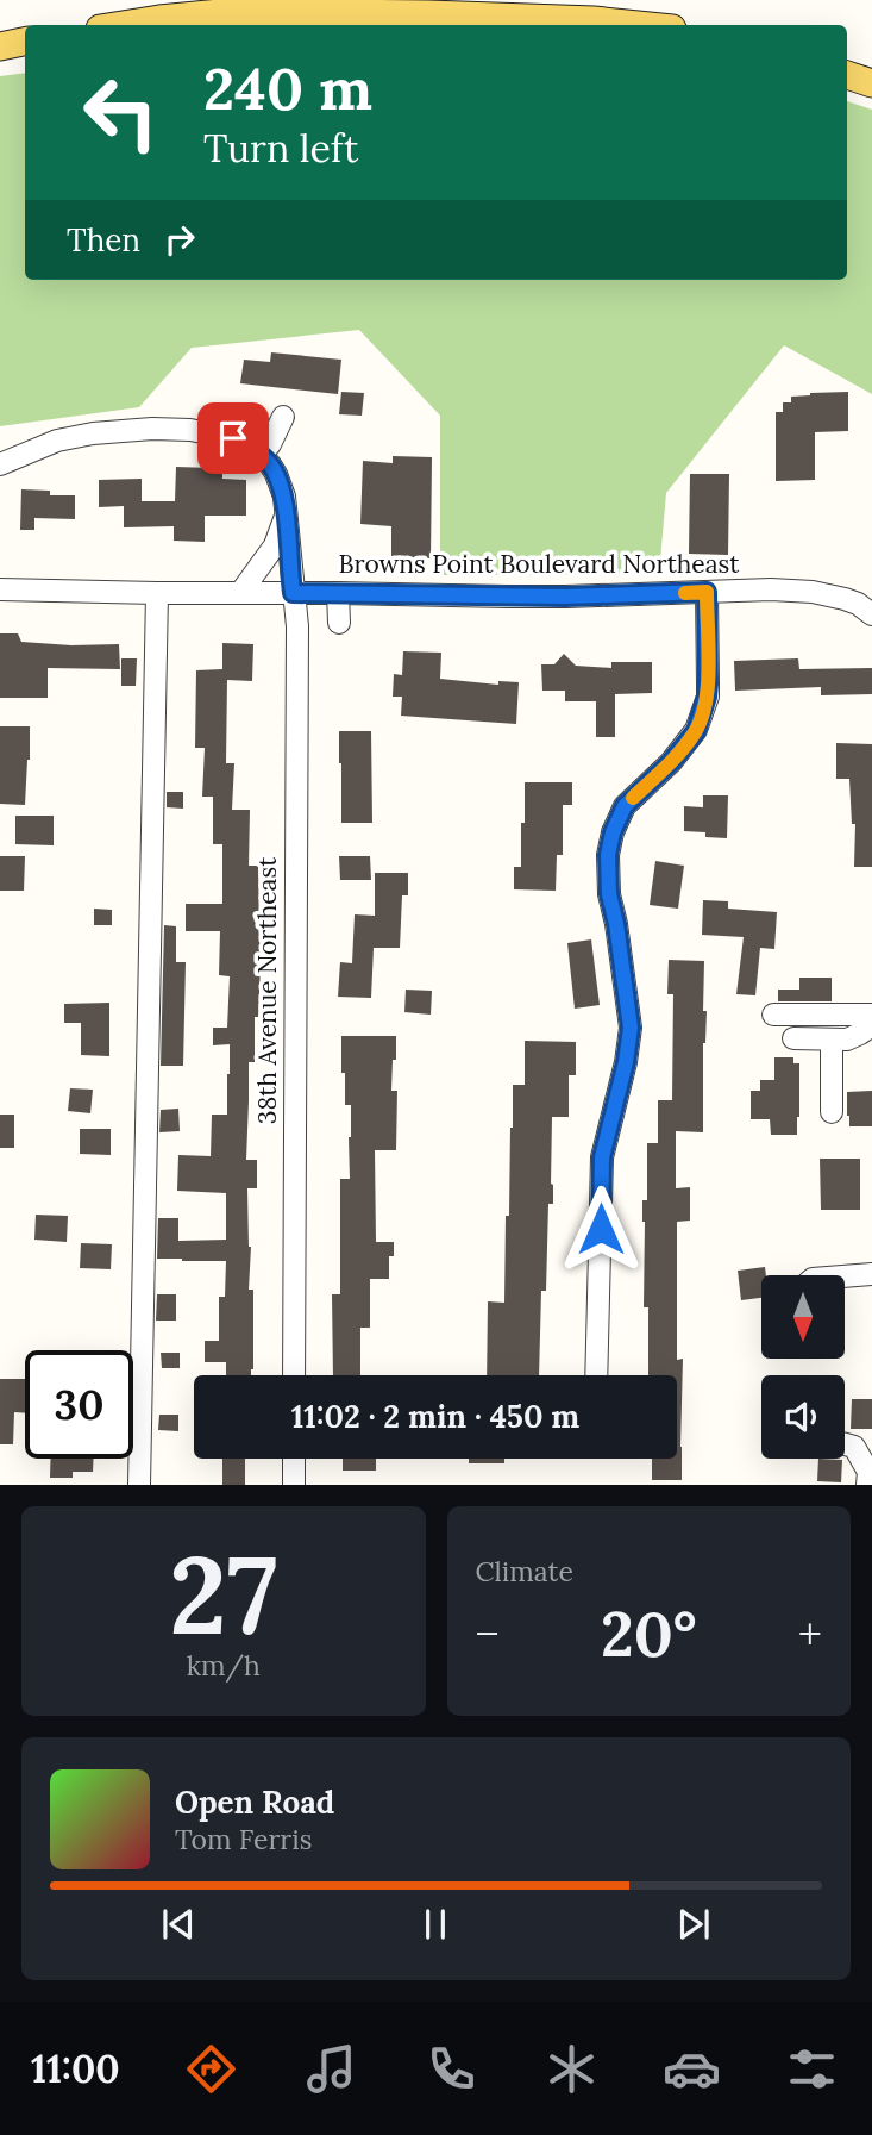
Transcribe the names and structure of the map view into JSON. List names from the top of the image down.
{
  "streets": {
    "street": ["Browns Point Boulevard Northeast", "38th Avenue Northeast"]
  },
  "crossings": [
    ["Browns Point Boulevard Northeast", "38th Avenue Northeast"]
  ],
  "north": "bottom",
  "page": {
    "turn": ["240 m", "Turn left"],
    "then": "Then",
    "limit": "30",
    "trip": "11:02 · 2 min · 450 m",
    "tile": [
      ["27", "km/h"],
      "Climate"
    ],
    "heat": ["−", "20°", "+"],
    "song": ["Open Road", "Tom Ferris"],
    "tabs": "11:00"
  }
}
